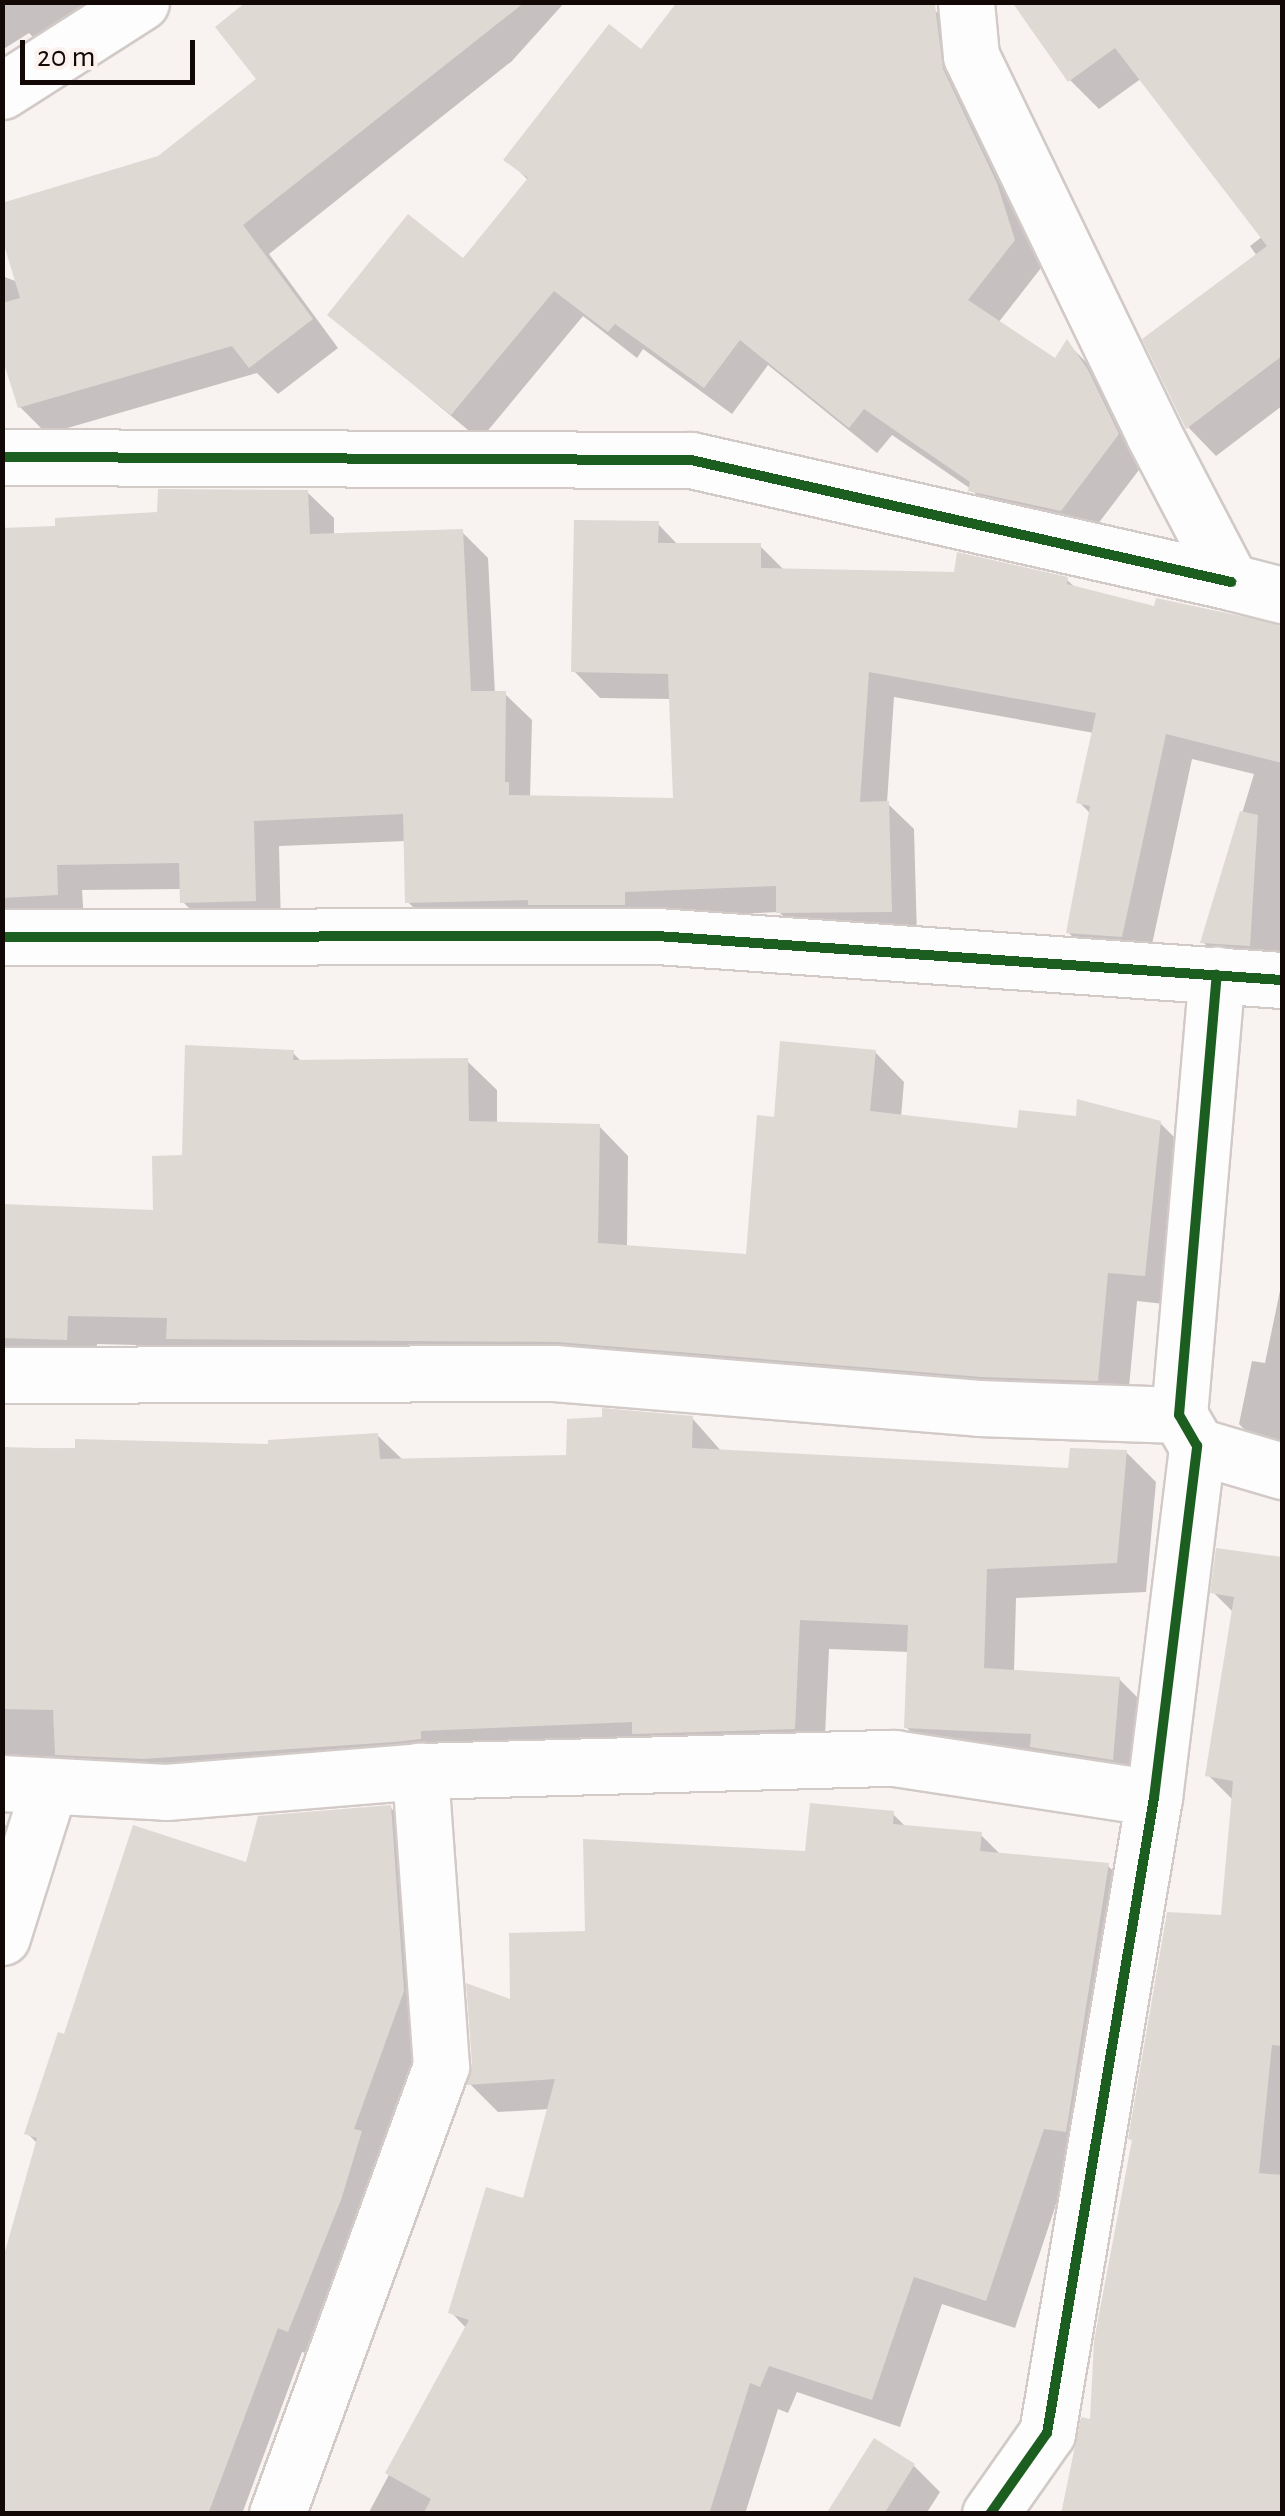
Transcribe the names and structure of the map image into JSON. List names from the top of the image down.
{
  "scale_bar": "20 m"
}
